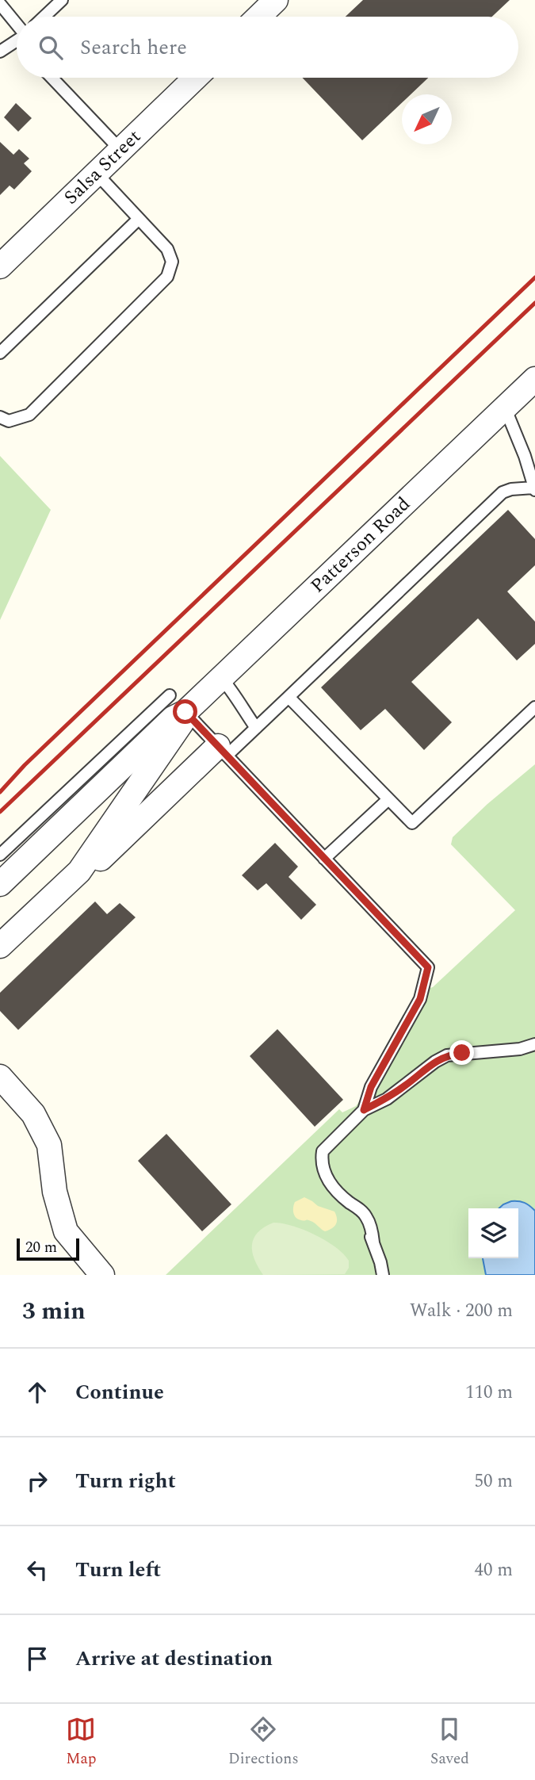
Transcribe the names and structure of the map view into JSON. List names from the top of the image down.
{
  "streets": {
    "street": ["Salsa Street", "Patterson Road"]
  },
  "scale_bar": "20 m",
  "north": "bottom left",
  "page": {
    "search": "Search here",
    "scale": "20 m",
    "heading": ["3 min", "Walk · 200 m"],
    "list": [
      ["Continue", "110 m"],
      ["Turn right", "50 m"],
      ["Turn left", "40 m"],
      "Arrive at destination"
    ],
    "nav": ["Map", "Directions", "Saved"]
  }
}
